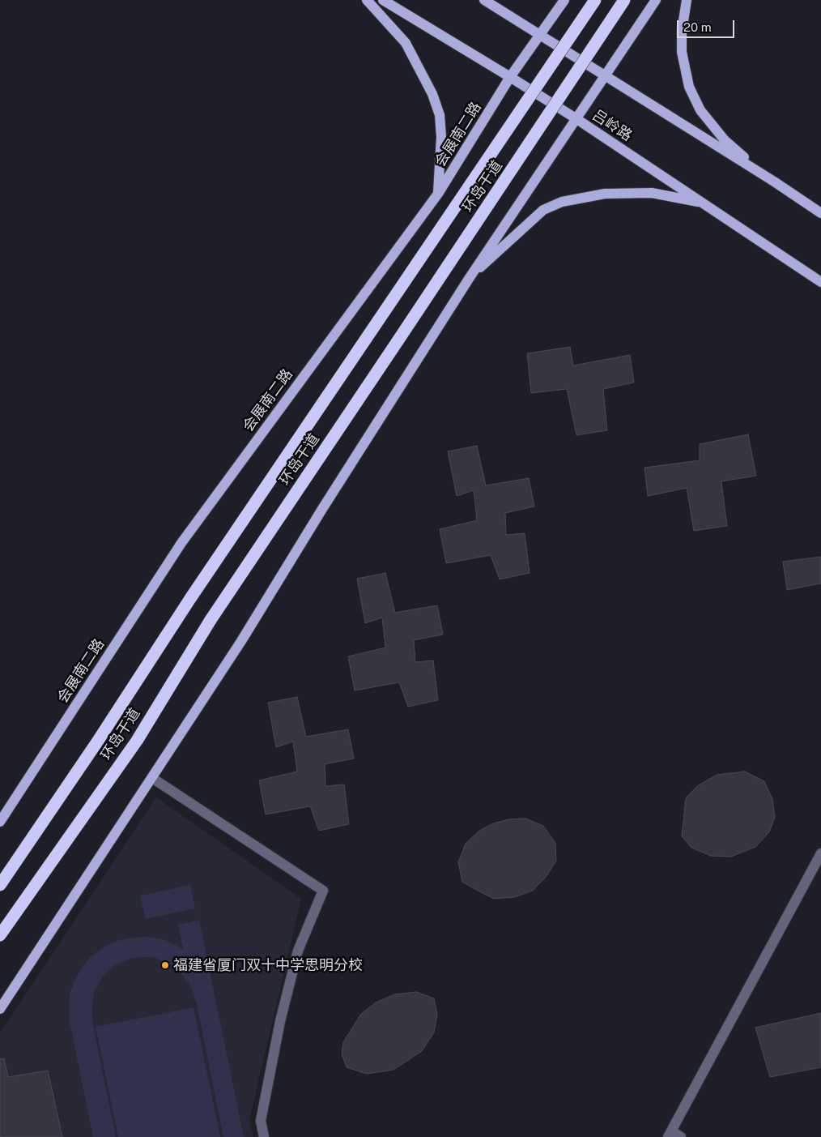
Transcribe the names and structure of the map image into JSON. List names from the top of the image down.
{
  "streets": {
    "highway": ["环岛干道"],
    "main road": ["吕岭路", "会展南二路"]
  },
  "crossings": [
    ["吕岭路", "会展南二路"]
  ],
  "places": ["福建省厦门双十中学思明分校"],
  "scale_bar": "20 m"
}
